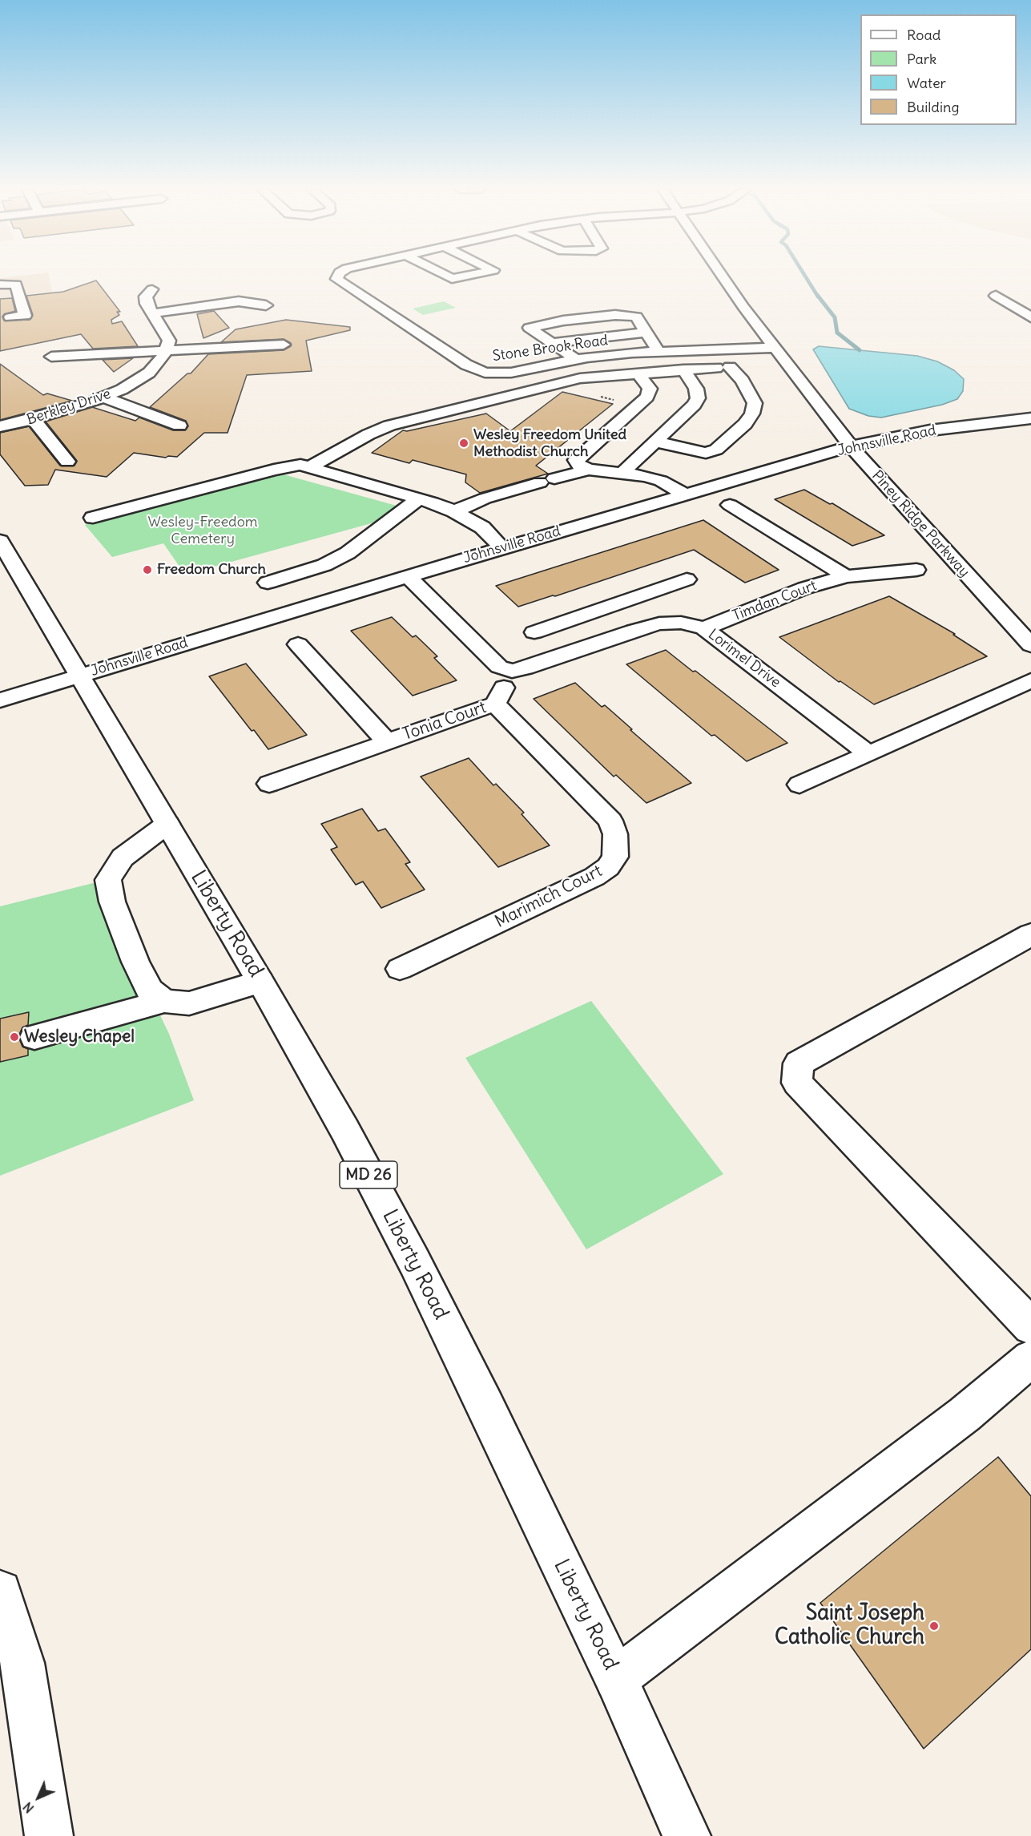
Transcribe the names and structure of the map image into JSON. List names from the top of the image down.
{
  "streets": {
    "street": [
      "Stone Brook Road",
      "Berkley Drive",
      "Johnsville Road",
      "Piney Ridge Parkway",
      "Timdan Court",
      "Lorimel Drive",
      "Tonia Court",
      "Marimich Court",
      "Liberty Road",
      "MD 26"
    ]
  },
  "crossings": [
    ["Stone Brook Road", "Piney Ridge Parkway"],
    ["Johnsville Road", "Piney Ridge Parkway"],
    ["Johnsville Road", "Liberty Road"],
    ["Timdan Court", "Lorimel Drive"],
    ["Lorimel Drive", "Tonia Court"],
    ["Tonia Court", "Marimich Court"]
  ],
  "parks": ["Wesley-Freedom Cemetery"],
  "places": [
    "Wesley Freedom United Methodist Church",
    "Freedom Church",
    "Wesley Chapel",
    "Saint Joseph Catholic Church"
  ],
  "legend": [
    "Road",
    "Park",
    "Water",
    "Building"
  ],
  "north": "bottom left"
}
